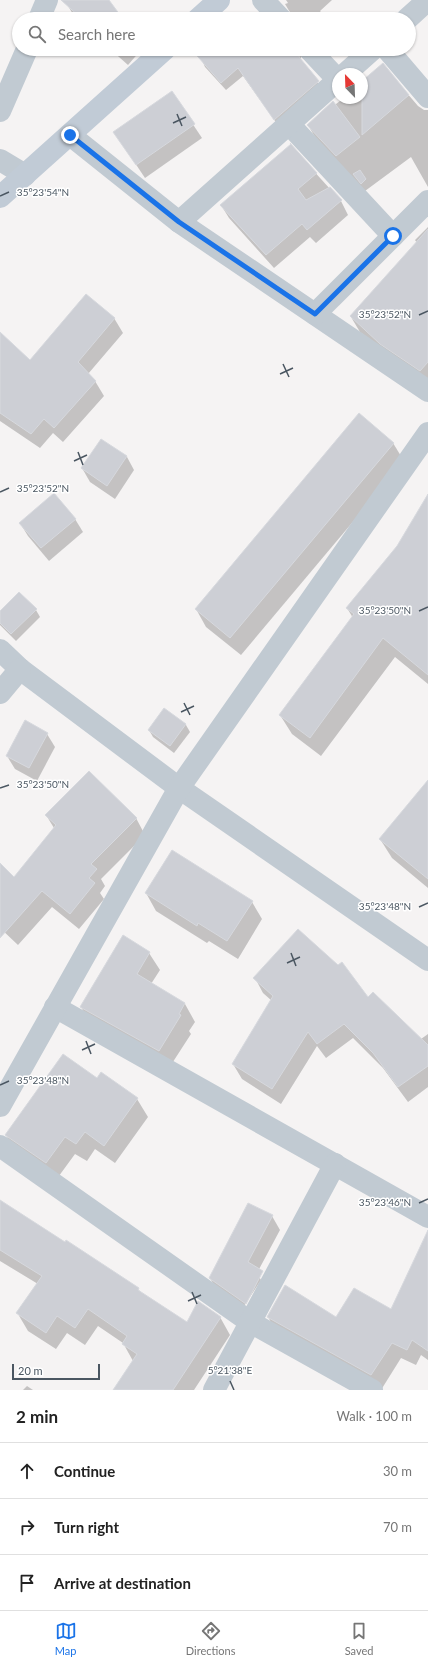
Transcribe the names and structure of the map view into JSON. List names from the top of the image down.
{
  "scale_bar": "20 m",
  "north": "top left",
  "page": {
    "search": "Search here",
    "scale": "20 m",
    "heading": ["2 min", "Walk · 100 m"],
    "list": [
      ["Continue", "30 m"],
      ["Turn right", "70 m"],
      "Arrive at destination"
    ],
    "nav": ["Map", "Directions", "Saved"]
  },
  "coordinates": [
    "35°23'54\"N",
    "35°23'52\"N",
    "35°23'50\"N",
    "35°23'48\"N",
    "35°23'46\"N",
    "5°21'38\"E"
  ]
}
